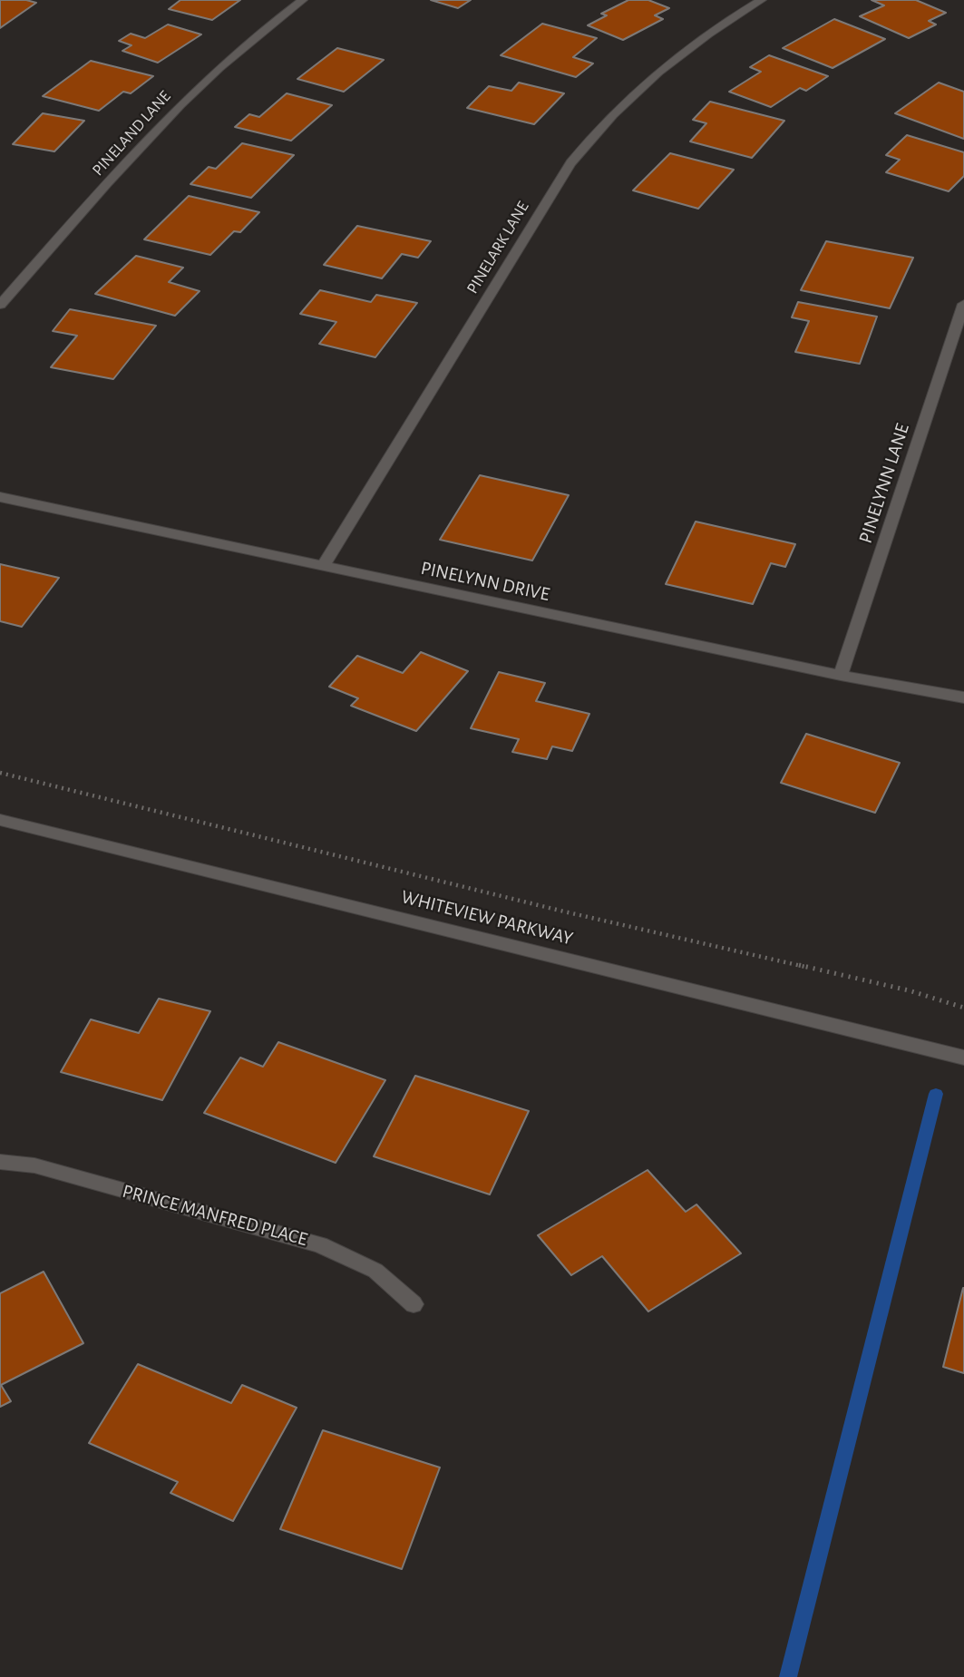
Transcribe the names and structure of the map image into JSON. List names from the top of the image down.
{
  "streets": {
    "street": [
      "PINELAND LANE",
      "PINELARK LANE",
      "PINELYNN LANE",
      "PINELYNN DRIVE",
      "WHITEVIEW PARKWAY",
      "PRINCE MANFRED PLACE"
    ]
  },
  "crossings": [
    ["PINELARK LANE", "PINELYNN DRIVE"],
    ["PINELYNN LANE", "PINELYNN DRIVE"]
  ]
}
